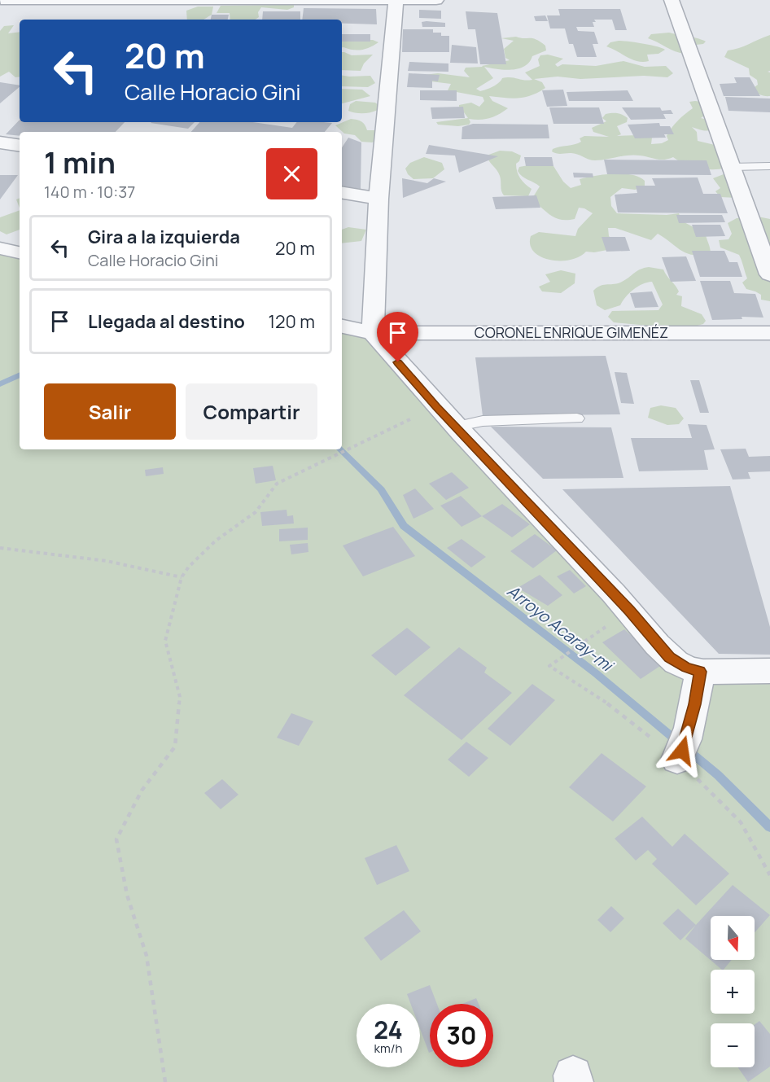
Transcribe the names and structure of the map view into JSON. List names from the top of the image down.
{
  "streets": {
    "street": ["CORONEL ENRIQUE GIMENÉZ"]
  },
  "water": ["Arroyo Acaray-mi"],
  "north": "bottom",
  "page": {
    "turn": ["20 m", "Calle Horacio Gini"],
    "heading": ["1 min", "140 m · 10:37"],
    "list": [
      {
        "name": "Gira a la izquierda",
        "note": "Calle Horacio Gini",
        "value": "20 m"
      },
      {
        "name": "Llegada al destino",
        "value": "120 m"
      }
    ],
    "buttons": ["Salir", "Compartir"],
    "map_buttons": ["+", "−"],
    "speed": "24 km/h",
    "limit": "30"
  }
}
